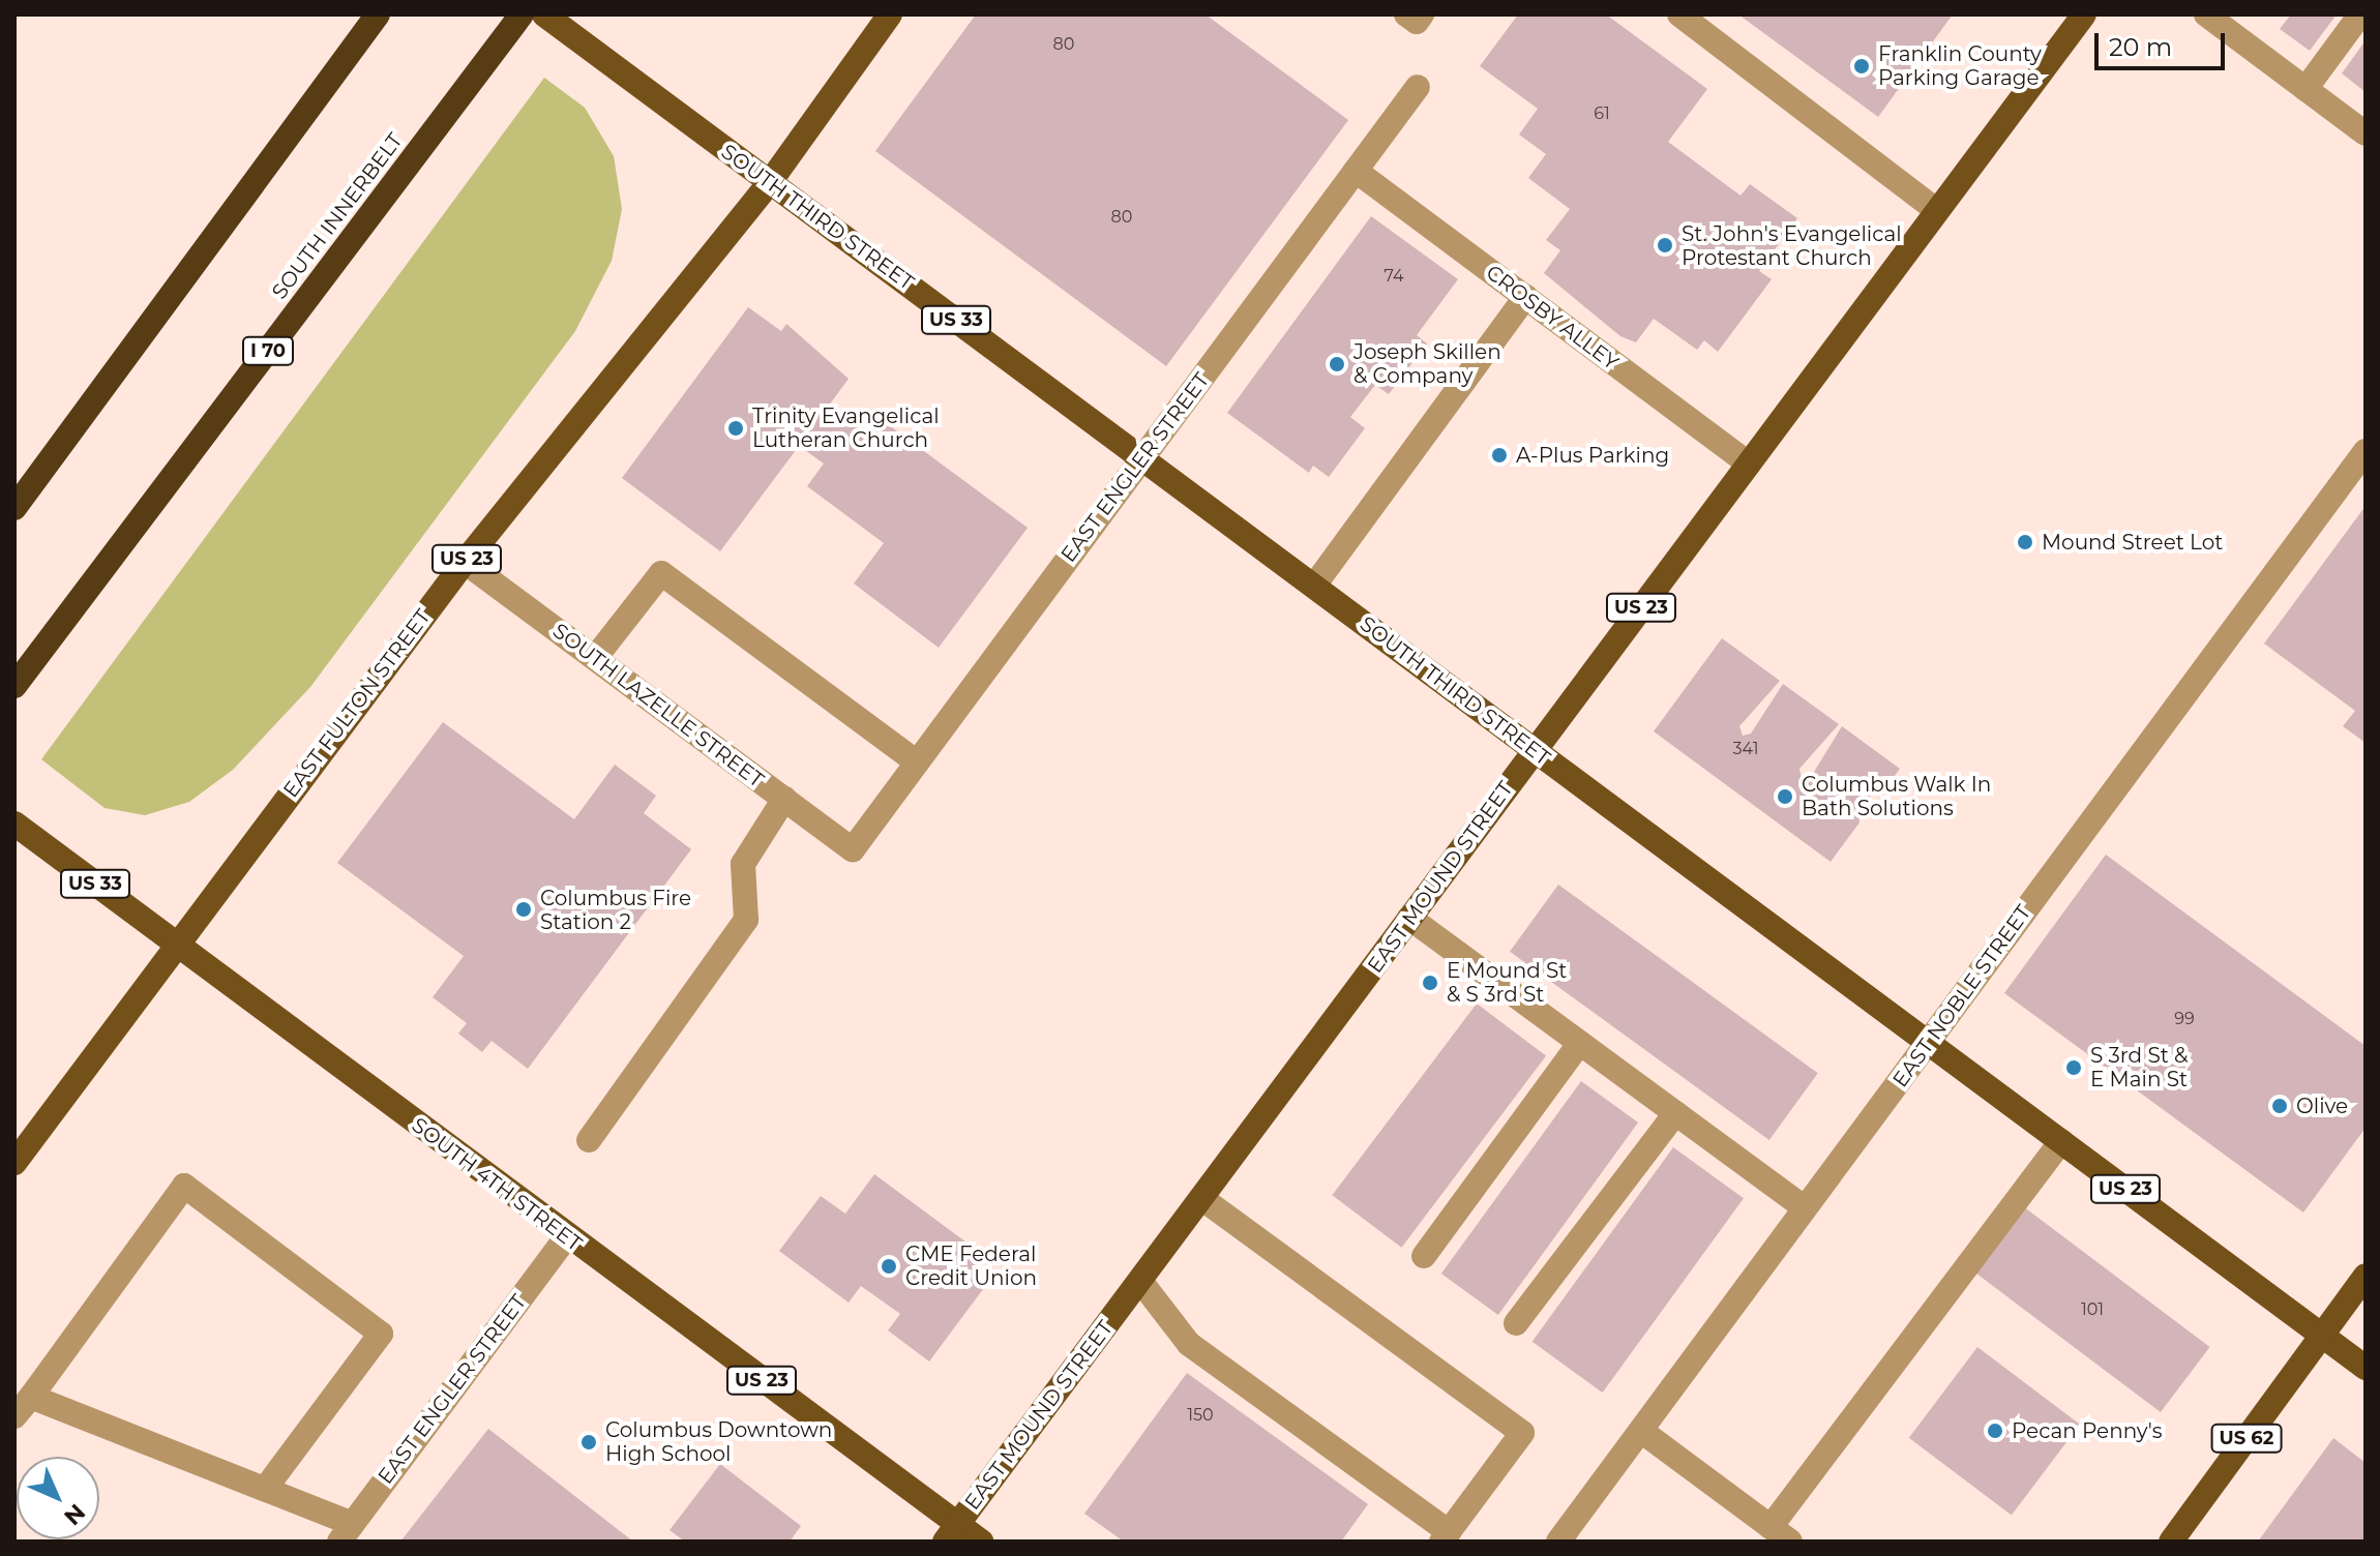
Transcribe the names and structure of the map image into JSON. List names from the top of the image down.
{
  "streets": {
    "highway": ["SOUTH INNERBELT", "I 70"],
    "main road": [
      "SOUTH THIRD STREET",
      "US 33",
      "US 23",
      "EAST FULTON STREET",
      "EAST MOUND STREET",
      "SOUTH 4TH STREET",
      "US 62"
    ],
    "lane": [
      "CROSBY ALLEY",
      "EAST ENGLER STREET",
      "SOUTH LAZELLE STREET",
      "EAST NOBLE STREET"
    ]
  },
  "crossings": [
    ["SOUTH THIRD STREET", "EAST ENGLER STREET"],
    ["SOUTH THIRD STREET", "EAST FULTON STREET"],
    ["SOUTH THIRD STREET", "EAST MOUND STREET"],
    ["SOUTH THIRD STREET", "EAST NOBLE STREET"],
    ["SOUTH THIRD STREET", "US 62"],
    ["CROSBY ALLEY", "EAST ENGLER STREET"],
    ["CROSBY ALLEY", "EAST MOUND STREET"],
    ["EAST ENGLER STREET", "SOUTH LAZELLE STREET"],
    ["EAST ENGLER STREET", "SOUTH 4TH STREET"],
    ["EAST FULTON STREET", "SOUTH LAZELLE STREET"],
    ["EAST FULTON STREET", "SOUTH 4TH STREET"],
    ["EAST MOUND STREET", "SOUTH 4TH STREET"]
  ],
  "places": [
    "Franklin County Parking Garage",
    "St. John's Evangelical Protestant Church",
    "Joseph Skillen & Company",
    "Trinity Evangelical Lutheran Church",
    "A-Plus Parking",
    "Mound Street Lot",
    "Columbus Walk In Bath Solutions",
    "Columbus Fire Station 2",
    "E Mound St & S 3rd St",
    "S 3rd St & E Main St",
    "Olive",
    "CME Federal Credit Union",
    "Pecan Penny's",
    "Columbus Downtown High School"
  ],
  "house_numbers": [
    "80",
    "61",
    "80",
    "74",
    "341",
    "99",
    "101",
    "150"
  ],
  "scale_bar": "20 m",
  "north": "bottom right"
}
